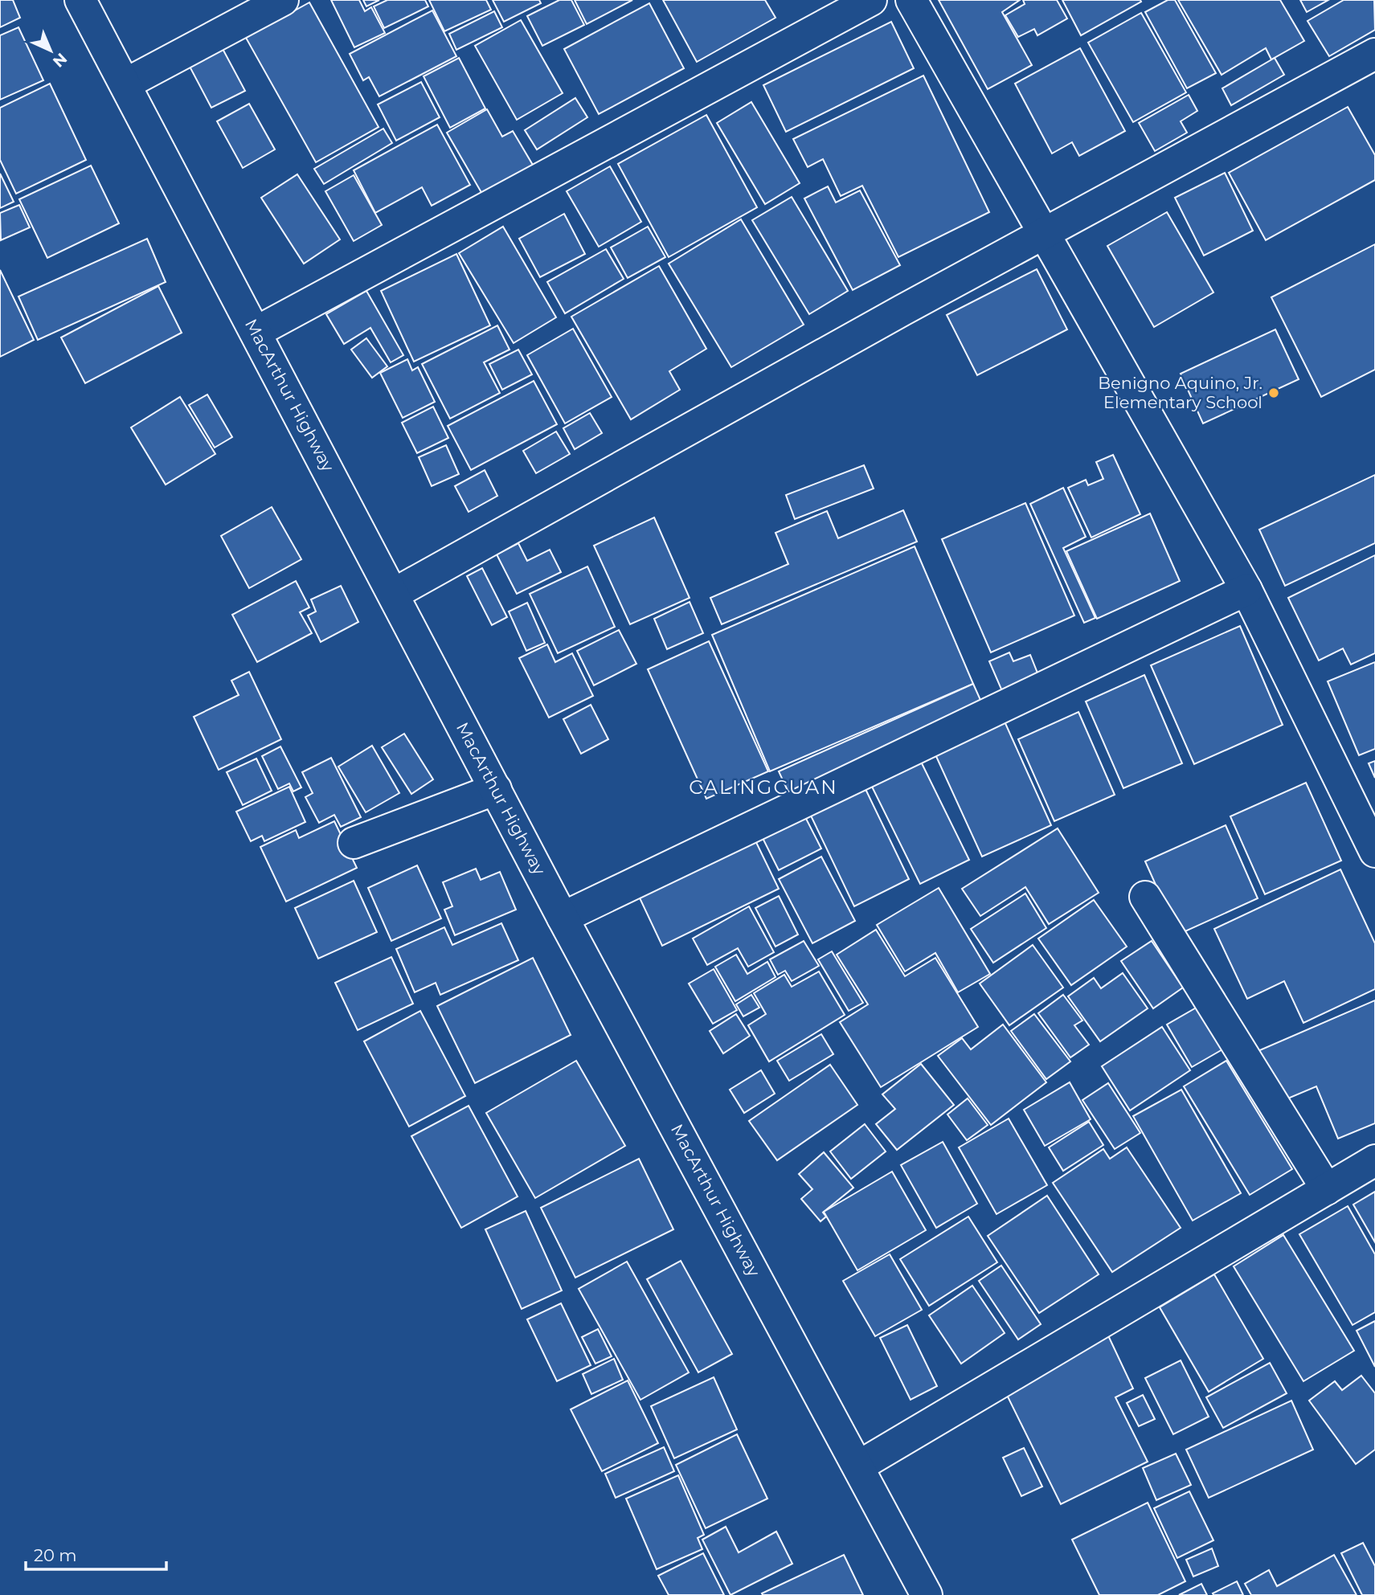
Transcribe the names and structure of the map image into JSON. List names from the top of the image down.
{
  "streets": {
    "main road": ["MacArthur Highway"]
  },
  "districts": ["CALINGCUAN"],
  "places": ["Benigno Aquino, Jr. Elementary School"],
  "scale_bar": "20 m",
  "north": "bottom right"
}
